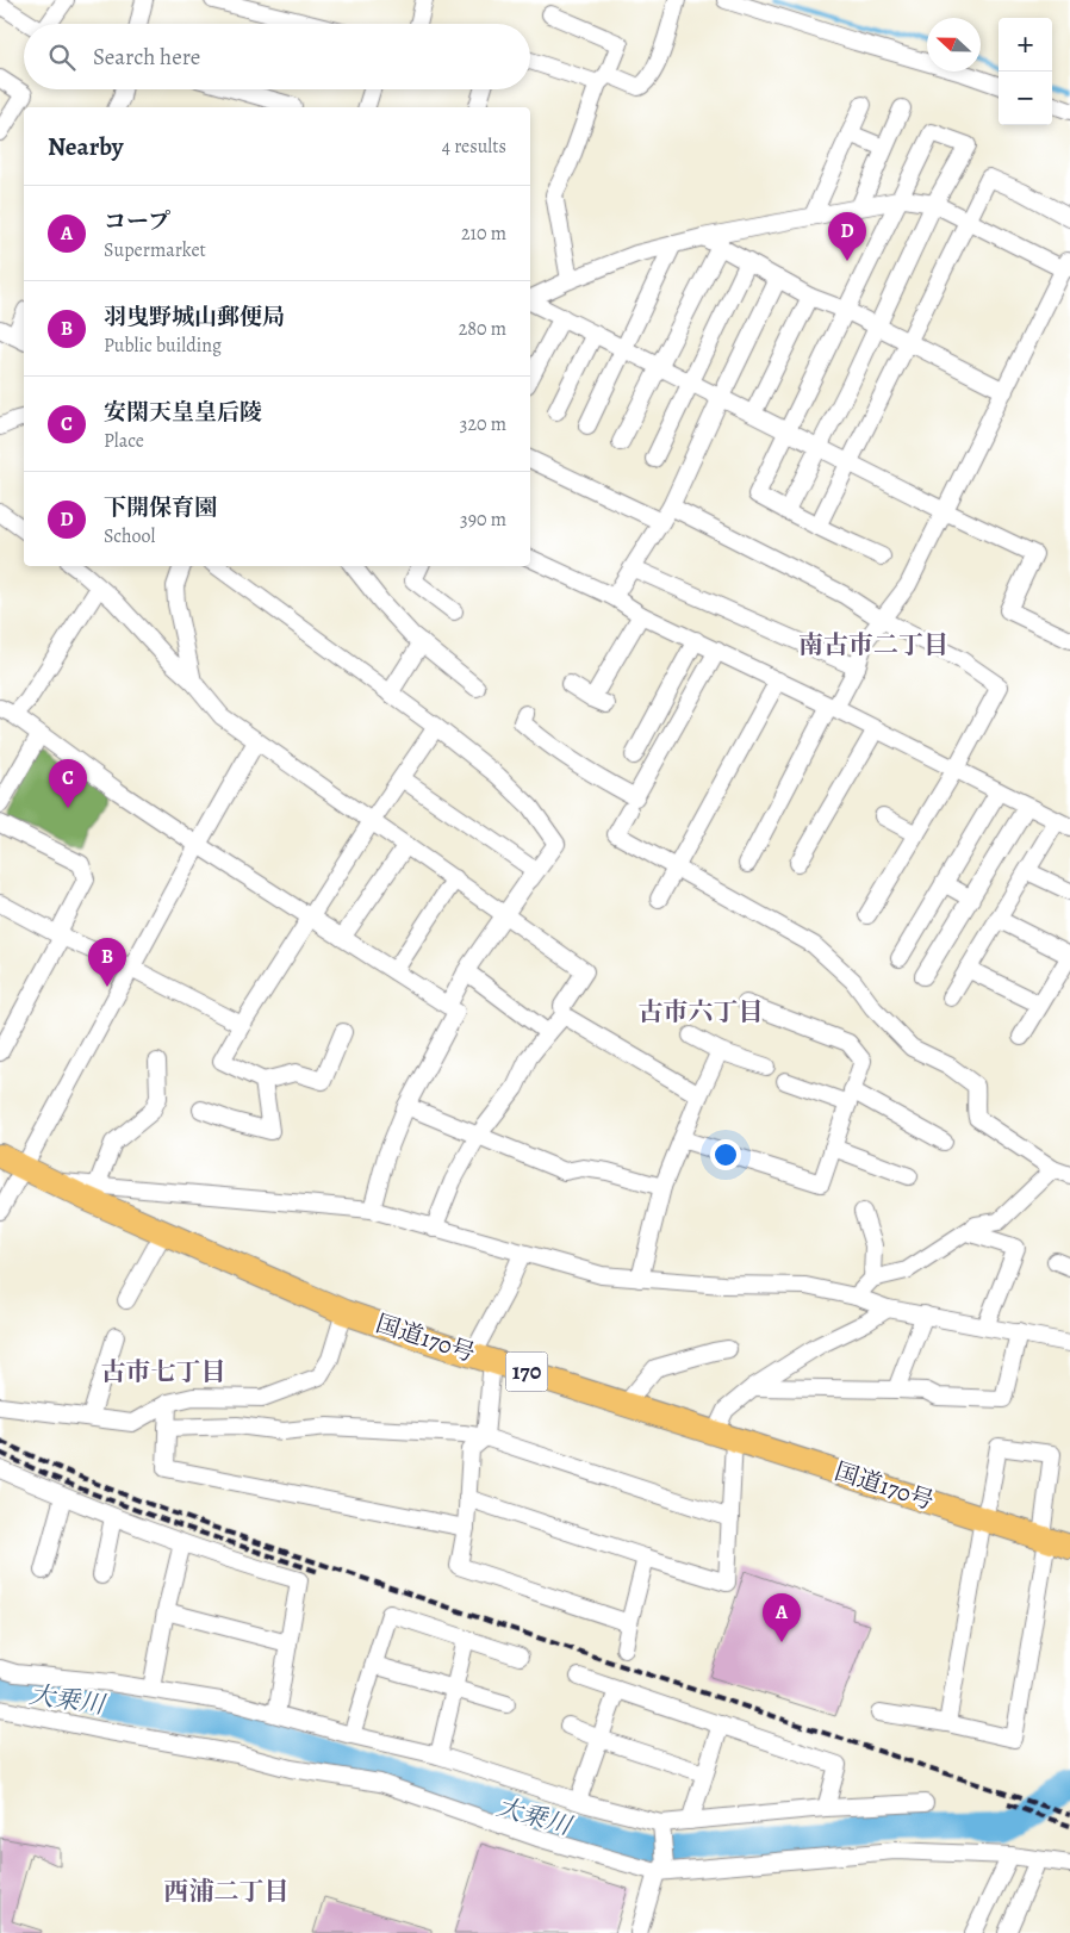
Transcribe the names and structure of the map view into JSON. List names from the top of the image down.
{
  "streets": {
    "highway": ["国道170号", "170"]
  },
  "districts": [
    "南古市二丁目",
    "古市六丁目",
    "古市七丁目",
    "西浦二丁目"
  ],
  "water": ["大乗川"],
  "north": "left",
  "page": {
    "map_buttons": ["+", "−"],
    "search": "Search here",
    "heading": ["Nearby", "4 results"],
    "list": [
      {
        "mark": "A",
        "name": "コープ",
        "note": "Supermarket",
        "value": "210 m"
      },
      {
        "mark": "B",
        "name": "羽曳野城山郵便局",
        "note": "Public building",
        "value": "280 m"
      },
      {
        "mark": "C",
        "name": "安閑天皇皇后陵",
        "note": "Place",
        "value": "320 m"
      },
      {
        "mark": "D",
        "name": "下開保育園",
        "note": "School",
        "value": "390 m"
      }
    ],
    "pins": [
      "D",
      "C",
      "B",
      "A"
    ]
  }
}
